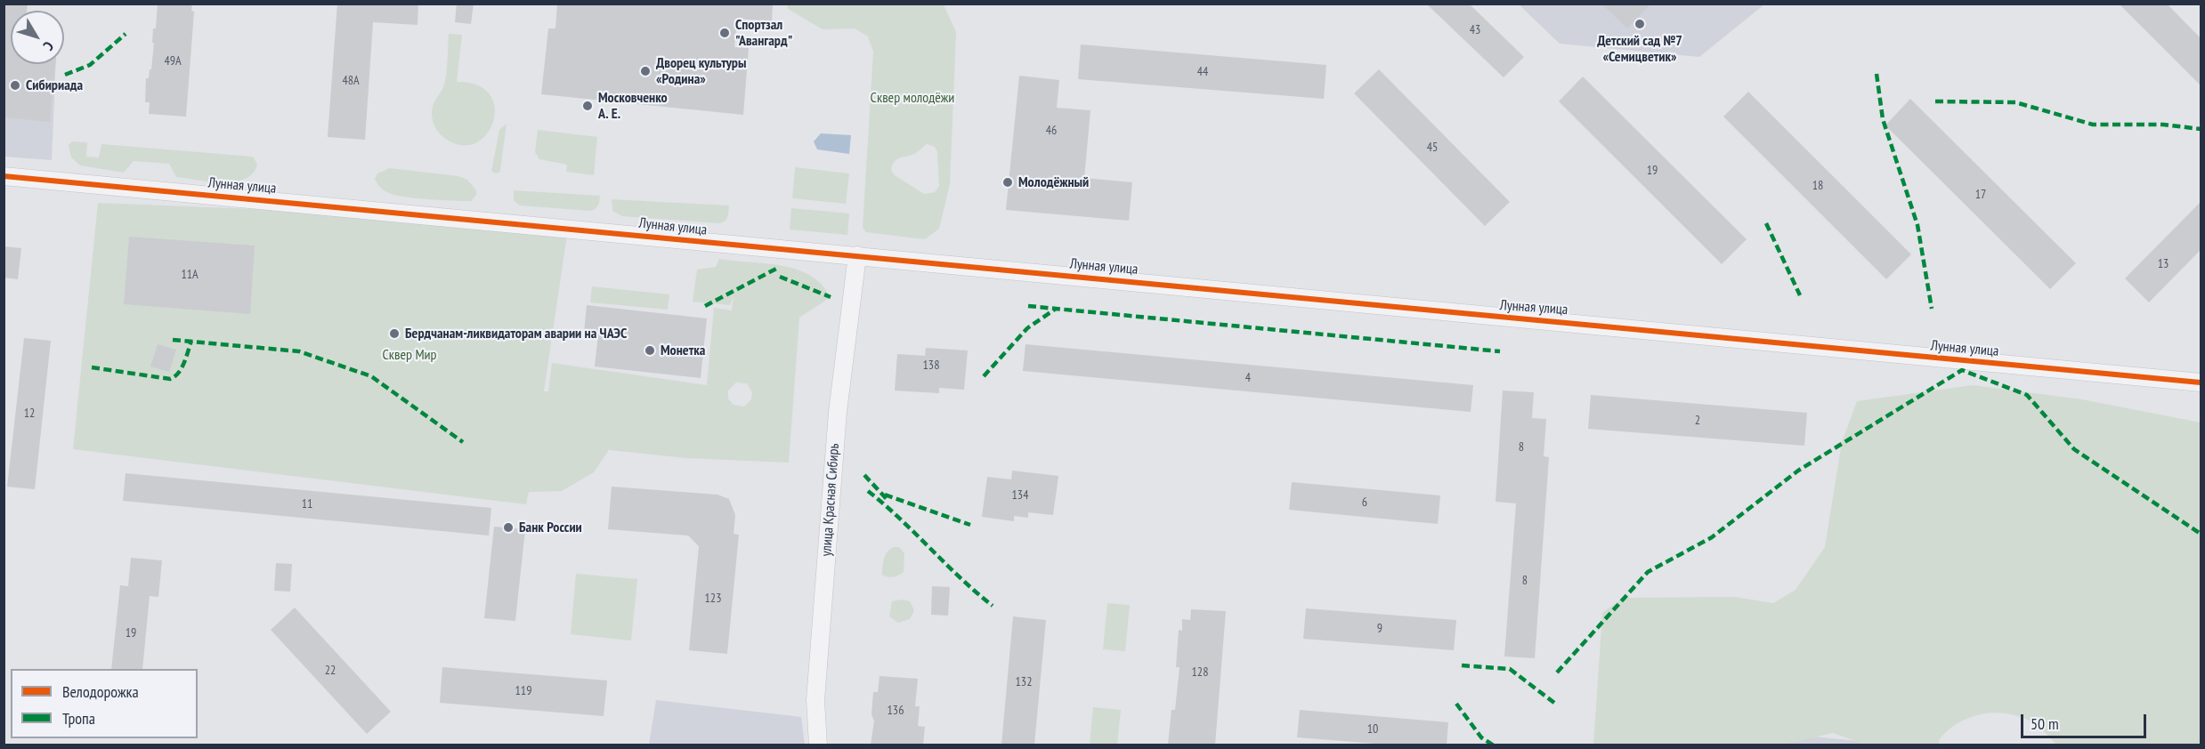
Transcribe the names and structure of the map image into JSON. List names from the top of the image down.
{
  "streets": {
    "street": ["Лунная улица", "улица Красная Сибирь"]
  },
  "crossings": [
    ["Лунная улица", "улица Красная Сибирь"]
  ],
  "parks": ["Сквер молодёжи", "Сквер Мир"],
  "places": [
    "Детский сад №7 «Семицветик»",
    "Спортзал \"Авангард\"",
    "Дворец культуры «Родина»",
    "Сибириада",
    "Московченко А. Е.",
    "Молодёжный",
    "Бердчанам-ликвидаторам аварии на ЧАЭС",
    "Монетка",
    "Банк России"
  ],
  "house_numbers": [
    "43",
    "49А",
    "44",
    "48А",
    "46",
    "45",
    "19",
    "18",
    "17",
    "13",
    "11А",
    "138",
    "4",
    "12",
    "2",
    "8",
    "134",
    "6",
    "11",
    "8",
    "123",
    "9",
    "19",
    "22",
    "128",
    "132",
    "119",
    "136",
    "10"
  ],
  "legend": ["Велодорожка", "Тропа"],
  "scale_bar": "50 m",
  "north": "bottom right"
}
